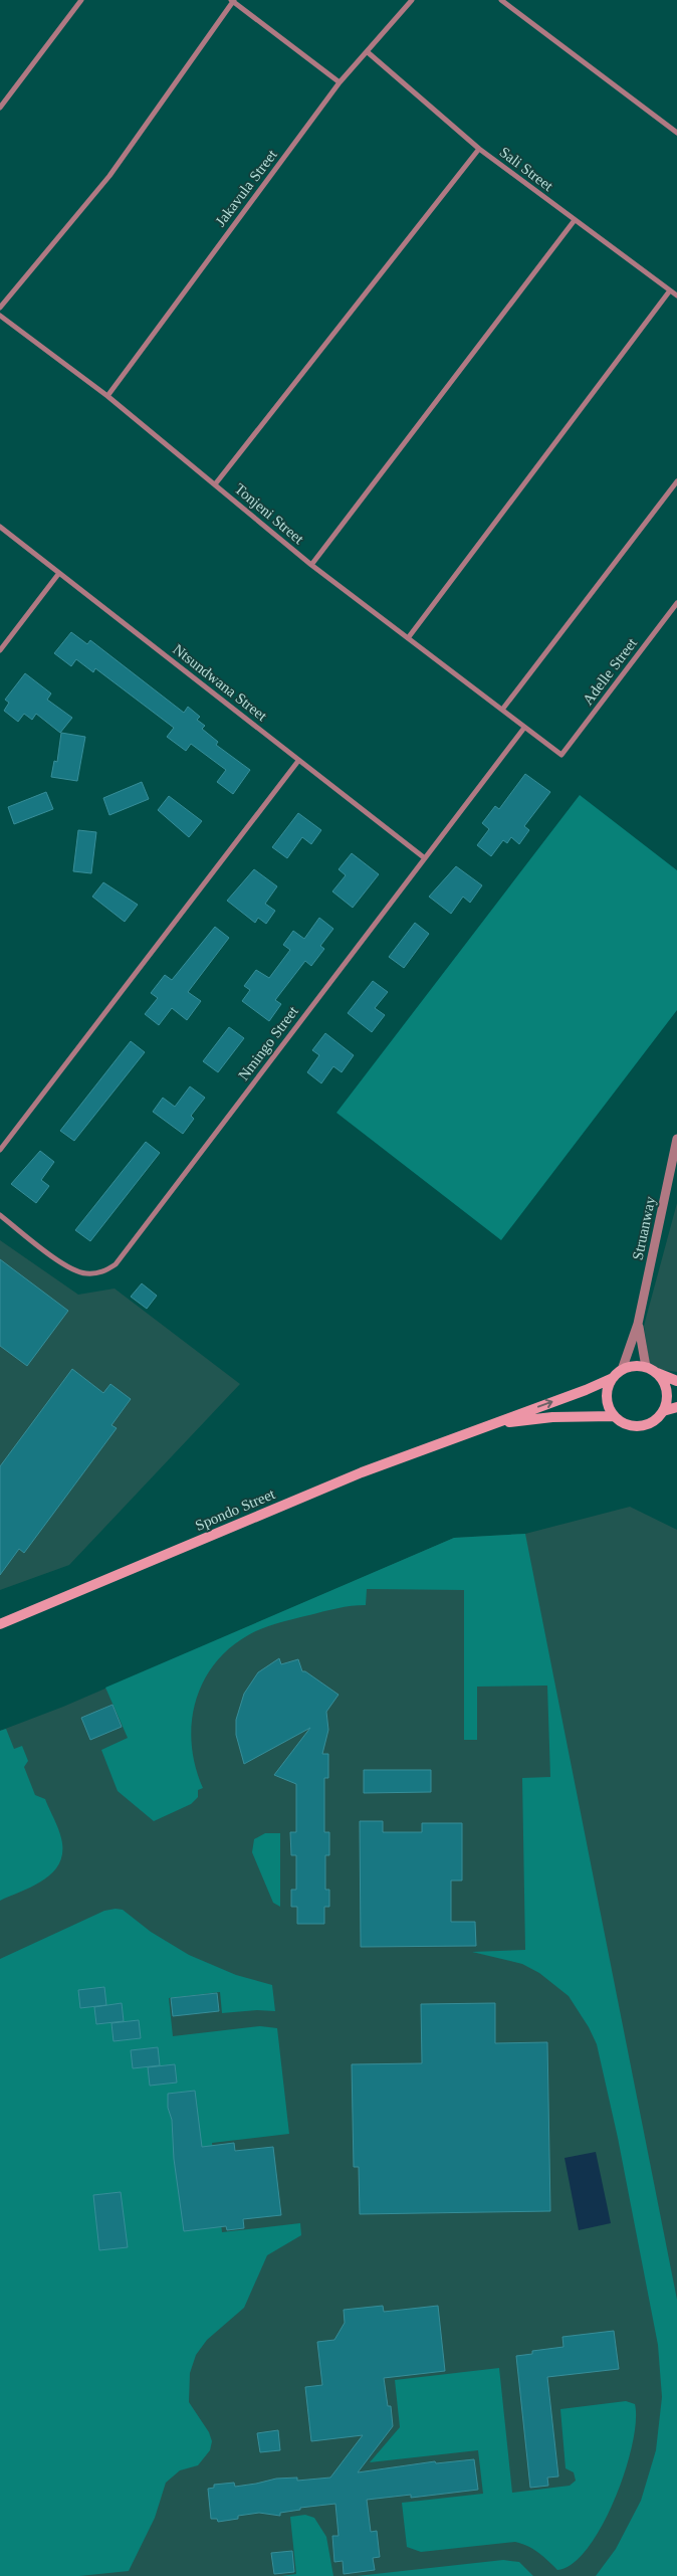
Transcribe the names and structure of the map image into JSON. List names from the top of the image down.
{
  "streets": {
    "main road": ["Spondo Street"],
    "street": [
      "Sali Street",
      "Jakavula Street",
      "Tonjeni Street",
      "Adelle Street",
      "Ntsundwana Street",
      "Nmingo Street",
      "Struanway"
    ]
  },
  "crossings": [
    ["Sali Street", "Jakavula Street"],
    ["Jakavula Street", "Tonjeni Street"],
    ["Tonjeni Street", "Adelle Street"],
    ["Tonjeni Street", "Nmingo Street"],
    ["Ntsundwana Street", "Nmingo Street"],
    ["Struanway", "Spondo Street"]
  ]
}
